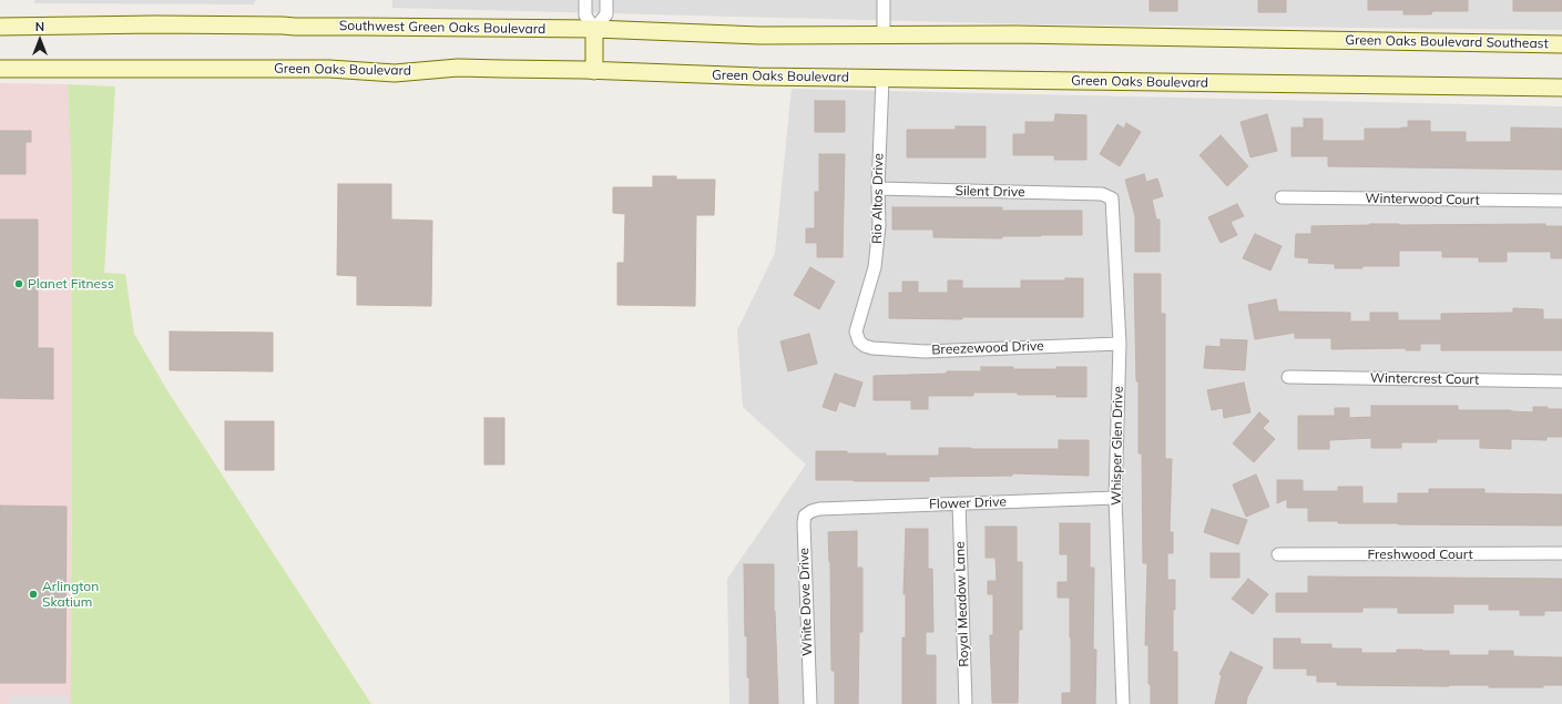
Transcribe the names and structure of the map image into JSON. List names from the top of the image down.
{
  "streets": {
    "main road": ["Southwest Green Oaks Boulevard", "Green Oaks Boulevard Southeast", "Green Oaks Boulevard"],
    "street": [
      "Silent Drive",
      "Rio Altos Drive",
      "Winterwood Court",
      "Breezewood Drive",
      "Wintercrest Court",
      "Whisper Glen Drive",
      "Flower Drive",
      "Freshwood Court",
      "White Dove Drive",
      "Royal Meadow Lane"
    ]
  },
  "crossings": [
    ["Southwest Green Oaks Boulevard", "Green Oaks Boulevard Southeast"],
    ["Green Oaks Boulevard", "Rio Altos Drive"],
    ["Silent Drive", "Rio Altos Drive"],
    ["Silent Drive", "Whisper Glen Drive"],
    ["Rio Altos Drive", "Breezewood Drive"],
    ["Breezewood Drive", "Whisper Glen Drive"],
    ["Whisper Glen Drive", "Flower Drive"],
    ["Flower Drive", "White Dove Drive"],
    ["Flower Drive", "Royal Meadow Lane"]
  ],
  "places": ["Planet Fitness", "Arlington Skatium"],
  "north": "top"
}
